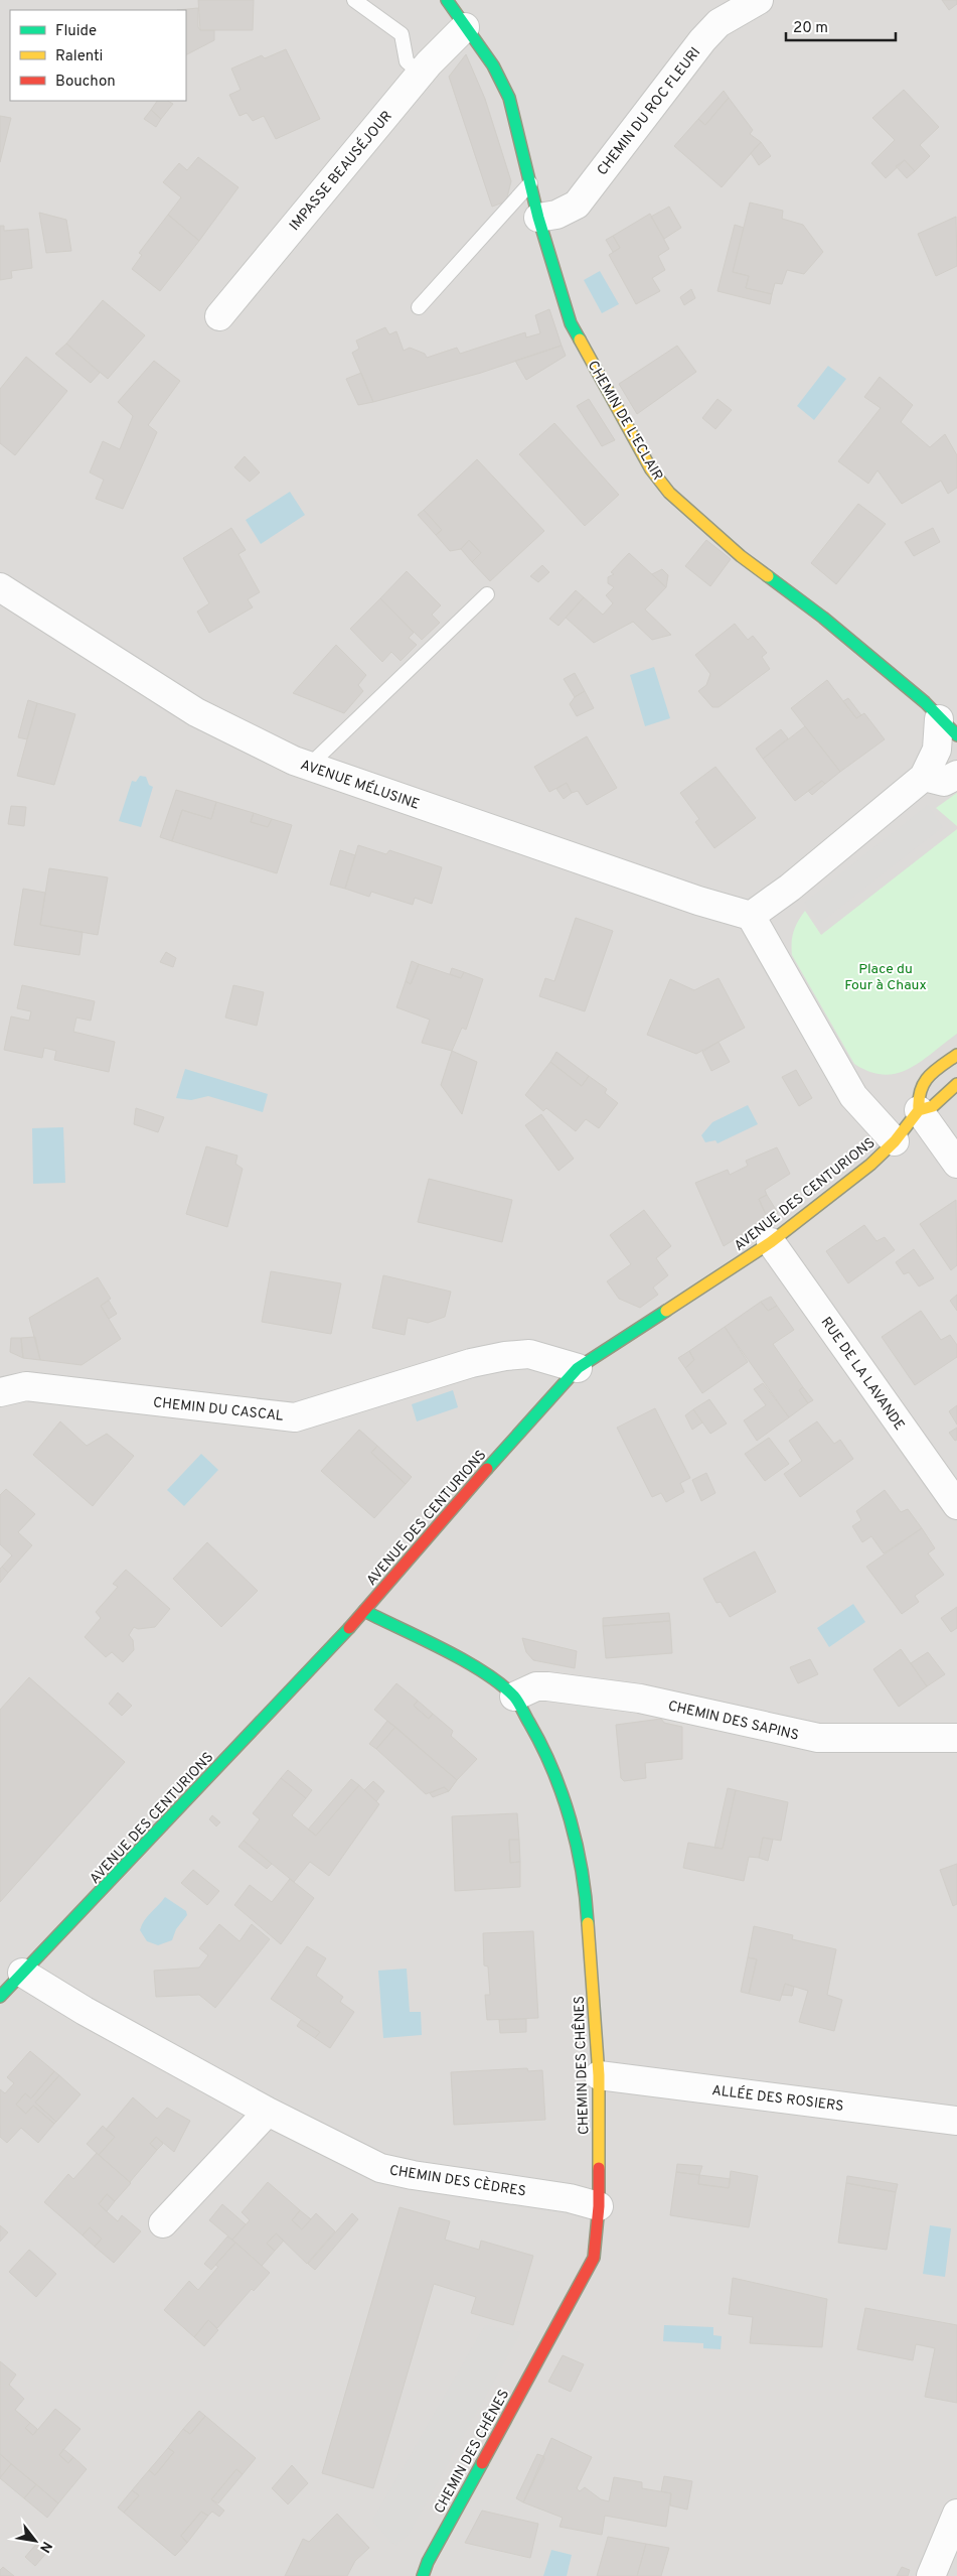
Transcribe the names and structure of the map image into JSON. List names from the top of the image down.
{
  "streets": {
    "street": [
      "CHEMIN DU ROC FLEURI",
      "IMPASSE BEAUSÉJOUR",
      "CHEMIN DE L'ECLAIR",
      "AVENUE MÉLUSINE",
      "AVENUE DES CENTURIONS",
      "RUE DE LA LAVANDE",
      "CHEMIN DU CASCAL",
      "CHEMIN DES SAPINS",
      "CHEMIN DES CHÊNES",
      "ALLÉE DES ROSIERS",
      "CHEMIN DES CÈDRES"
    ]
  },
  "crossings": [
    ["CHEMIN DU ROC FLEURI", "CHEMIN DE L'ECLAIR"],
    ["IMPASSE BEAUSÉJOUR", "CHEMIN DE L'ECLAIR"],
    ["AVENUE DES CENTURIONS", "RUE DE LA LAVANDE"],
    ["AVENUE DES CENTURIONS", "CHEMIN DU CASCAL"],
    ["AVENUE DES CENTURIONS", "CHEMIN DES CHÊNES"],
    ["AVENUE DES CENTURIONS", "CHEMIN DES CÈDRES"],
    ["CHEMIN DES SAPINS", "CHEMIN DES CHÊNES"],
    ["CHEMIN DES CHÊNES", "ALLÉE DES ROSIERS"],
    ["CHEMIN DES CHÊNES", "CHEMIN DES CÈDRES"]
  ],
  "parks": ["Place du Four à Chaux"],
  "legend": ["Fluide", "Ralenti", "Bouchon"],
  "scale_bar": "20 m",
  "north": "bottom right"
}
